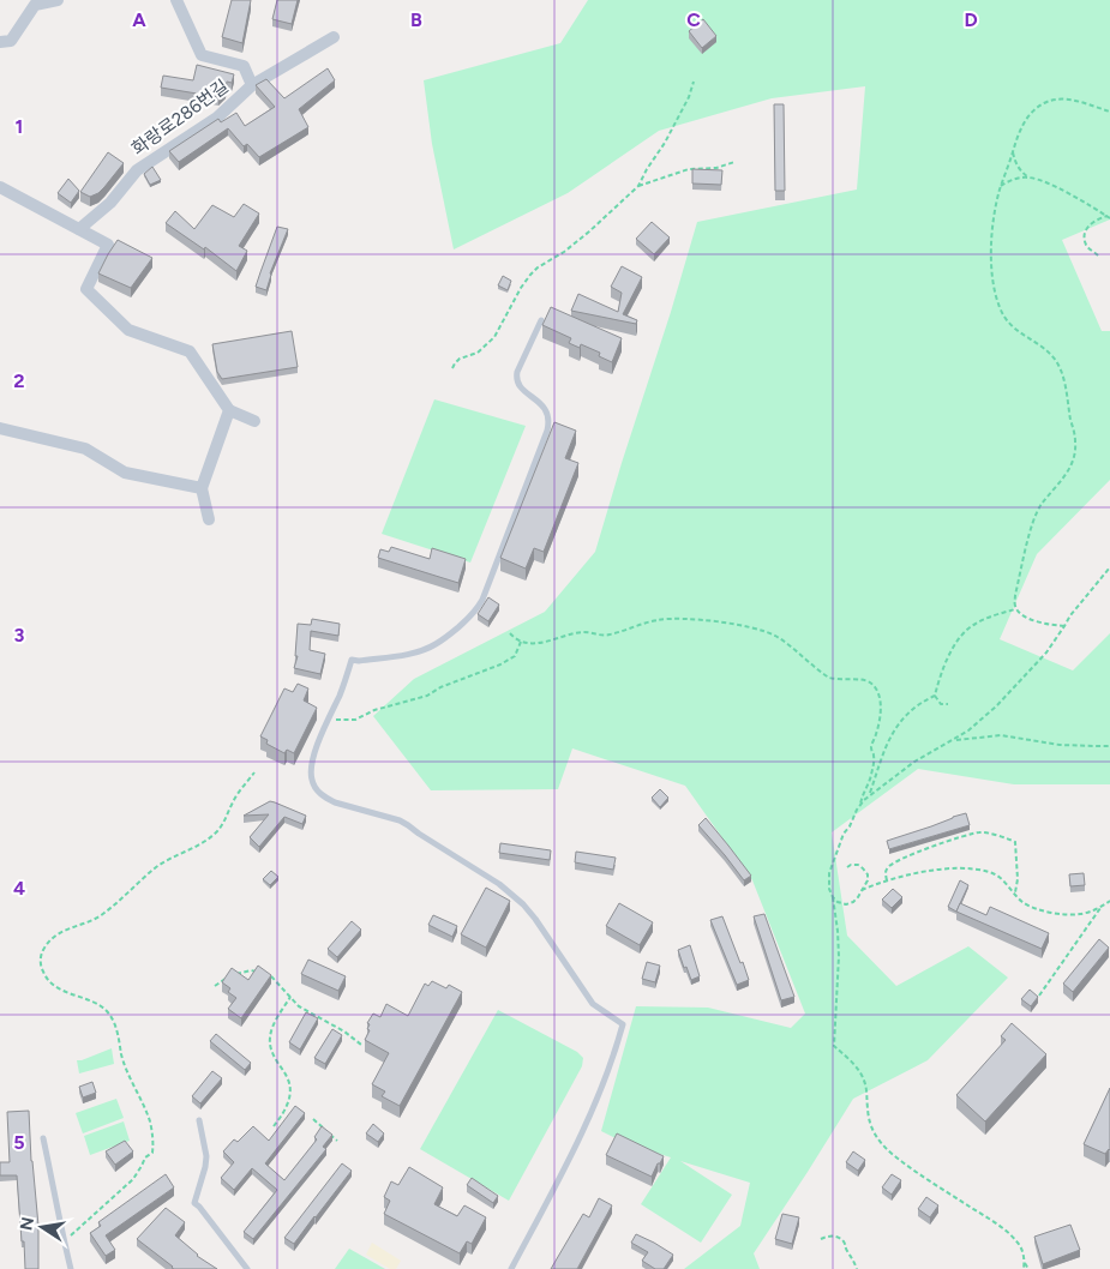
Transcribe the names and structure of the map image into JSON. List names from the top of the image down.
{
  "streets": {
    "street": ["화랑로286번길"]
  },
  "north": "left",
  "grid": {
    "columns": [
      "A",
      "B",
      "C",
      "D"
    ],
    "rows": [
      "1",
      "2",
      "3",
      "4",
      "5"
    ]
  }
}
